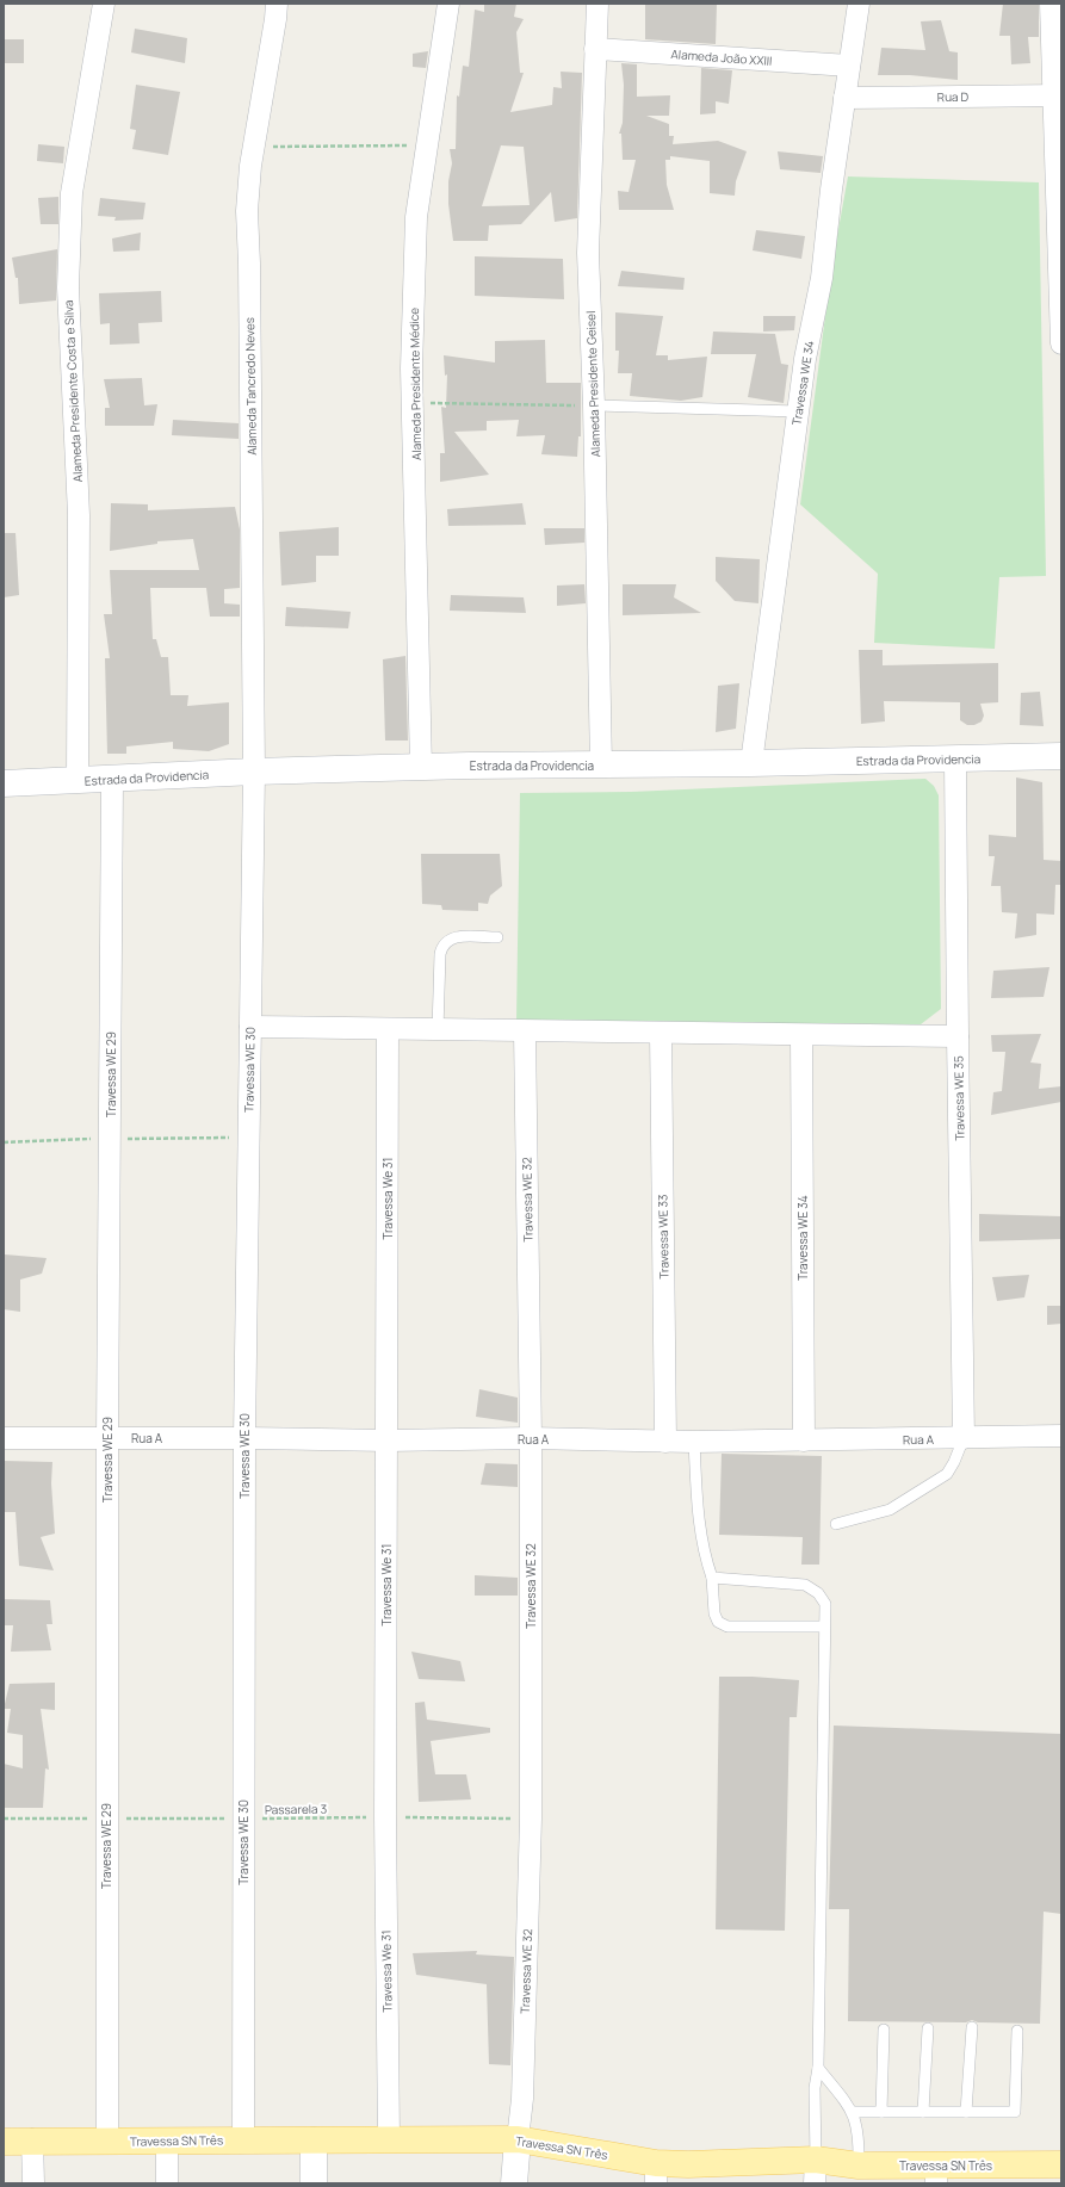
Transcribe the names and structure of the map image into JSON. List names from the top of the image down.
{
  "streets": {
    "main road": ["Estrada da Providencia", "Travessa SN Três"],
    "street": [
      "Alameda João XXIII",
      "Rua D",
      "Travessa WE 34",
      "Alameda Presidente Médice",
      "Alameda Presidente Geisel",
      "Alameda Tancredo Neves",
      "Alameda Presidente Costa e Silva",
      "Travessa WE 30",
      "Travessa WE 29",
      "Travessa WE 35",
      "Travessa We 31",
      "Travessa WE 32",
      "Travessa WE 33",
      "Rua A"
    ],
    "path": ["Passarela 3"]
  },
  "crossings": [
    ["Alameda João XXIII", "Travessa WE 34"],
    ["Alameda João XXIII", "Alameda Presidente Geisel"],
    ["Rua D", "Travessa WE 34"],
    ["Travessa WE 34", "Estrada da Providencia"],
    ["Travessa WE 34", "Rua A"],
    ["Alameda Presidente Médice", "Estrada da Providencia"],
    ["Alameda Presidente Geisel", "Estrada da Providencia"],
    ["Alameda Tancredo Neves", "Estrada da Providencia"],
    ["Alameda Tancredo Neves", "Travessa WE 30"],
    ["Alameda Presidente Costa e Silva", "Estrada da Providencia"],
    ["Estrada da Providencia", "Travessa WE 30"],
    ["Estrada da Providencia", "Travessa WE 29"],
    ["Estrada da Providencia", "Travessa WE 35"],
    ["Travessa WE 30", "Rua A"],
    ["Travessa WE 30", "Passarela 3"],
    ["Travessa WE 30", "Travessa SN Três"],
    ["Travessa WE 29", "Rua A"],
    ["Travessa WE 29", "Passarela 3"],
    ["Travessa WE 29", "Travessa SN Três"],
    ["Travessa WE 35", "Rua A"],
    ["Travessa We 31", "Rua A"],
    ["Travessa We 31", "Passarela 3"],
    ["Travessa We 31", "Travessa SN Três"],
    ["Travessa WE 32", "Rua A"],
    ["Travessa WE 32", "Passarela 3"],
    ["Travessa WE 32", "Travessa SN Três"],
    ["Travessa WE 33", "Rua A"]
  ]
}
